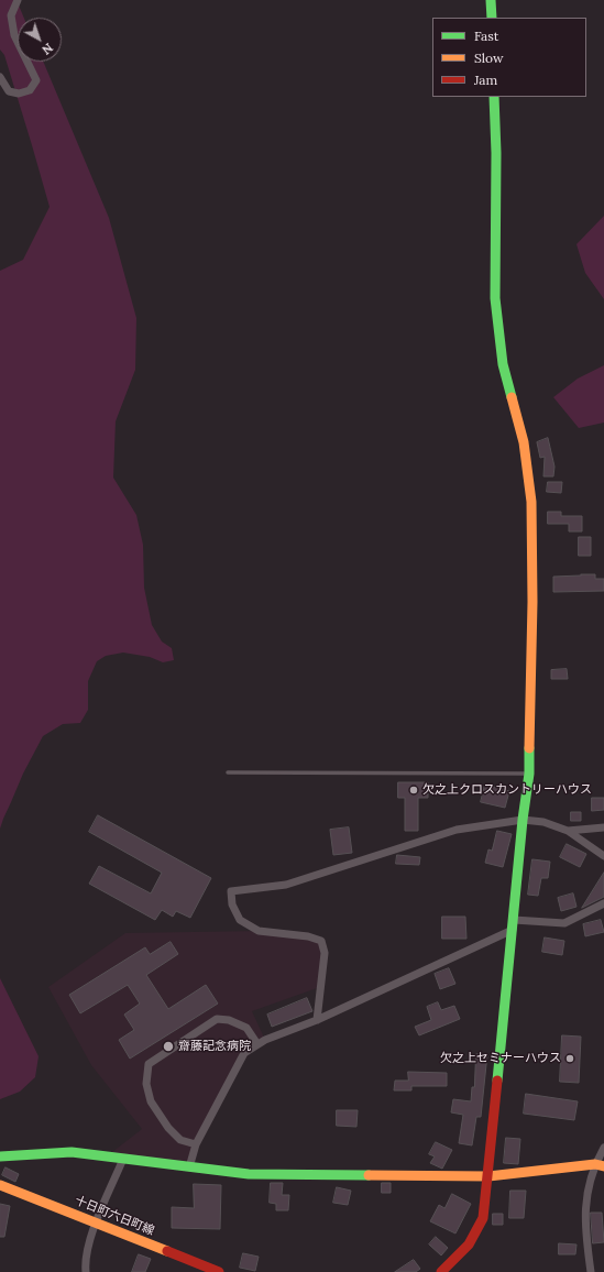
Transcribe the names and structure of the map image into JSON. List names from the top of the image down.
{
  "streets": {
    "street": ["十日町六日町線"]
  },
  "places": ["欠之上クロスカントリーハウス", "齋藤記念病院", "欠之上セミナーハウス"],
  "legend": ["Fast", "Slow", "Jam"],
  "north": "bottom right"
}
